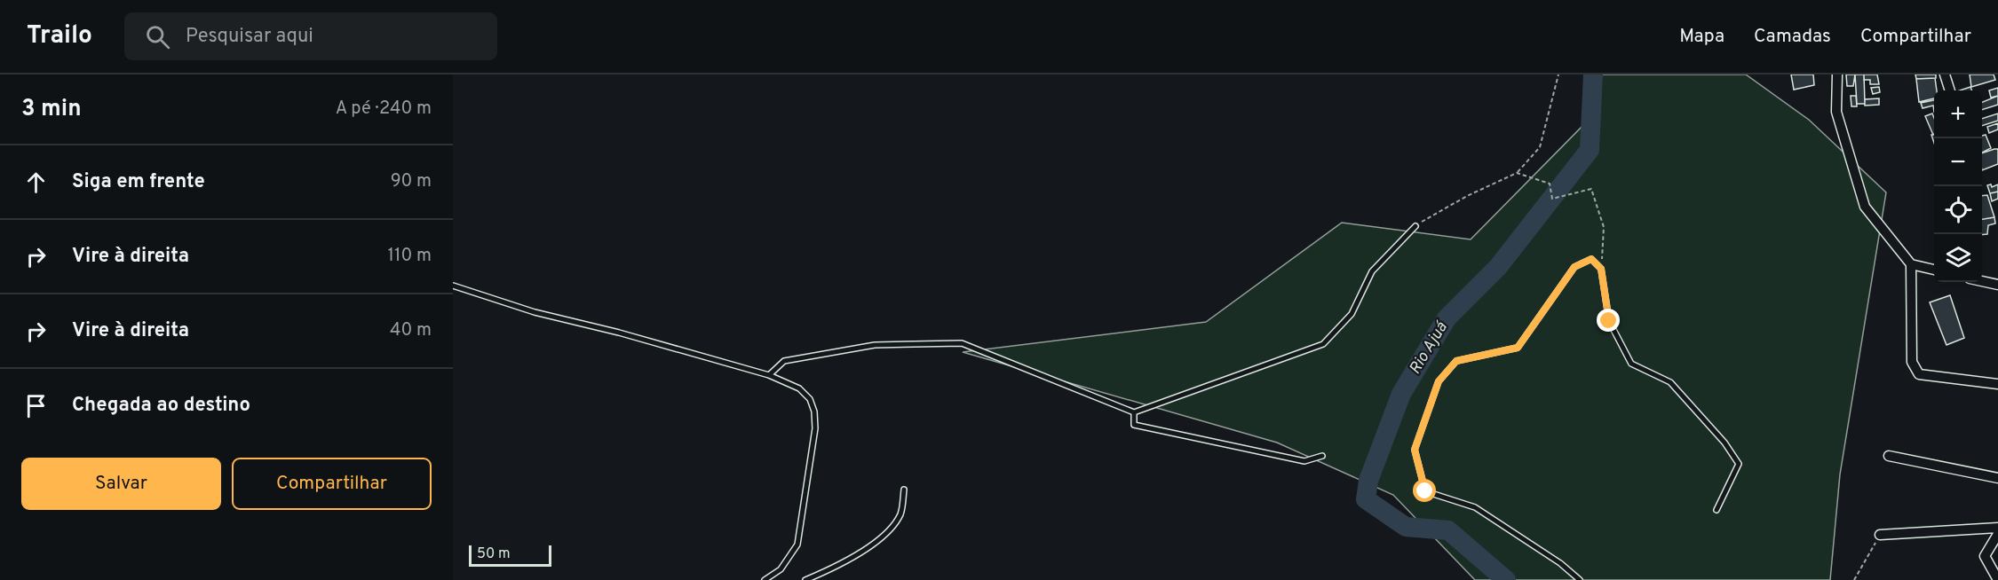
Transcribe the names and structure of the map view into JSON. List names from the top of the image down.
{
  "water": ["Rio Ajuá"],
  "scale_bar": "50 m",
  "page": {
    "header": "Trailo",
    "search": "Pesquisar aqui",
    "nav": ["Mapa", "Camadas", "Compartilhar"],
    "heading": ["3 min", "A pé · 240 m"],
    "map_buttons": ["+", "−"],
    "list": [
      ["Siga em frente", "90 m"],
      ["Vire à direita", "110 m"],
      ["Vire à direita", "40 m"],
      "Chegada ao destino"
    ],
    "buttons": ["Salvar", "Compartilhar"],
    "scale": "50 m"
  }
}
